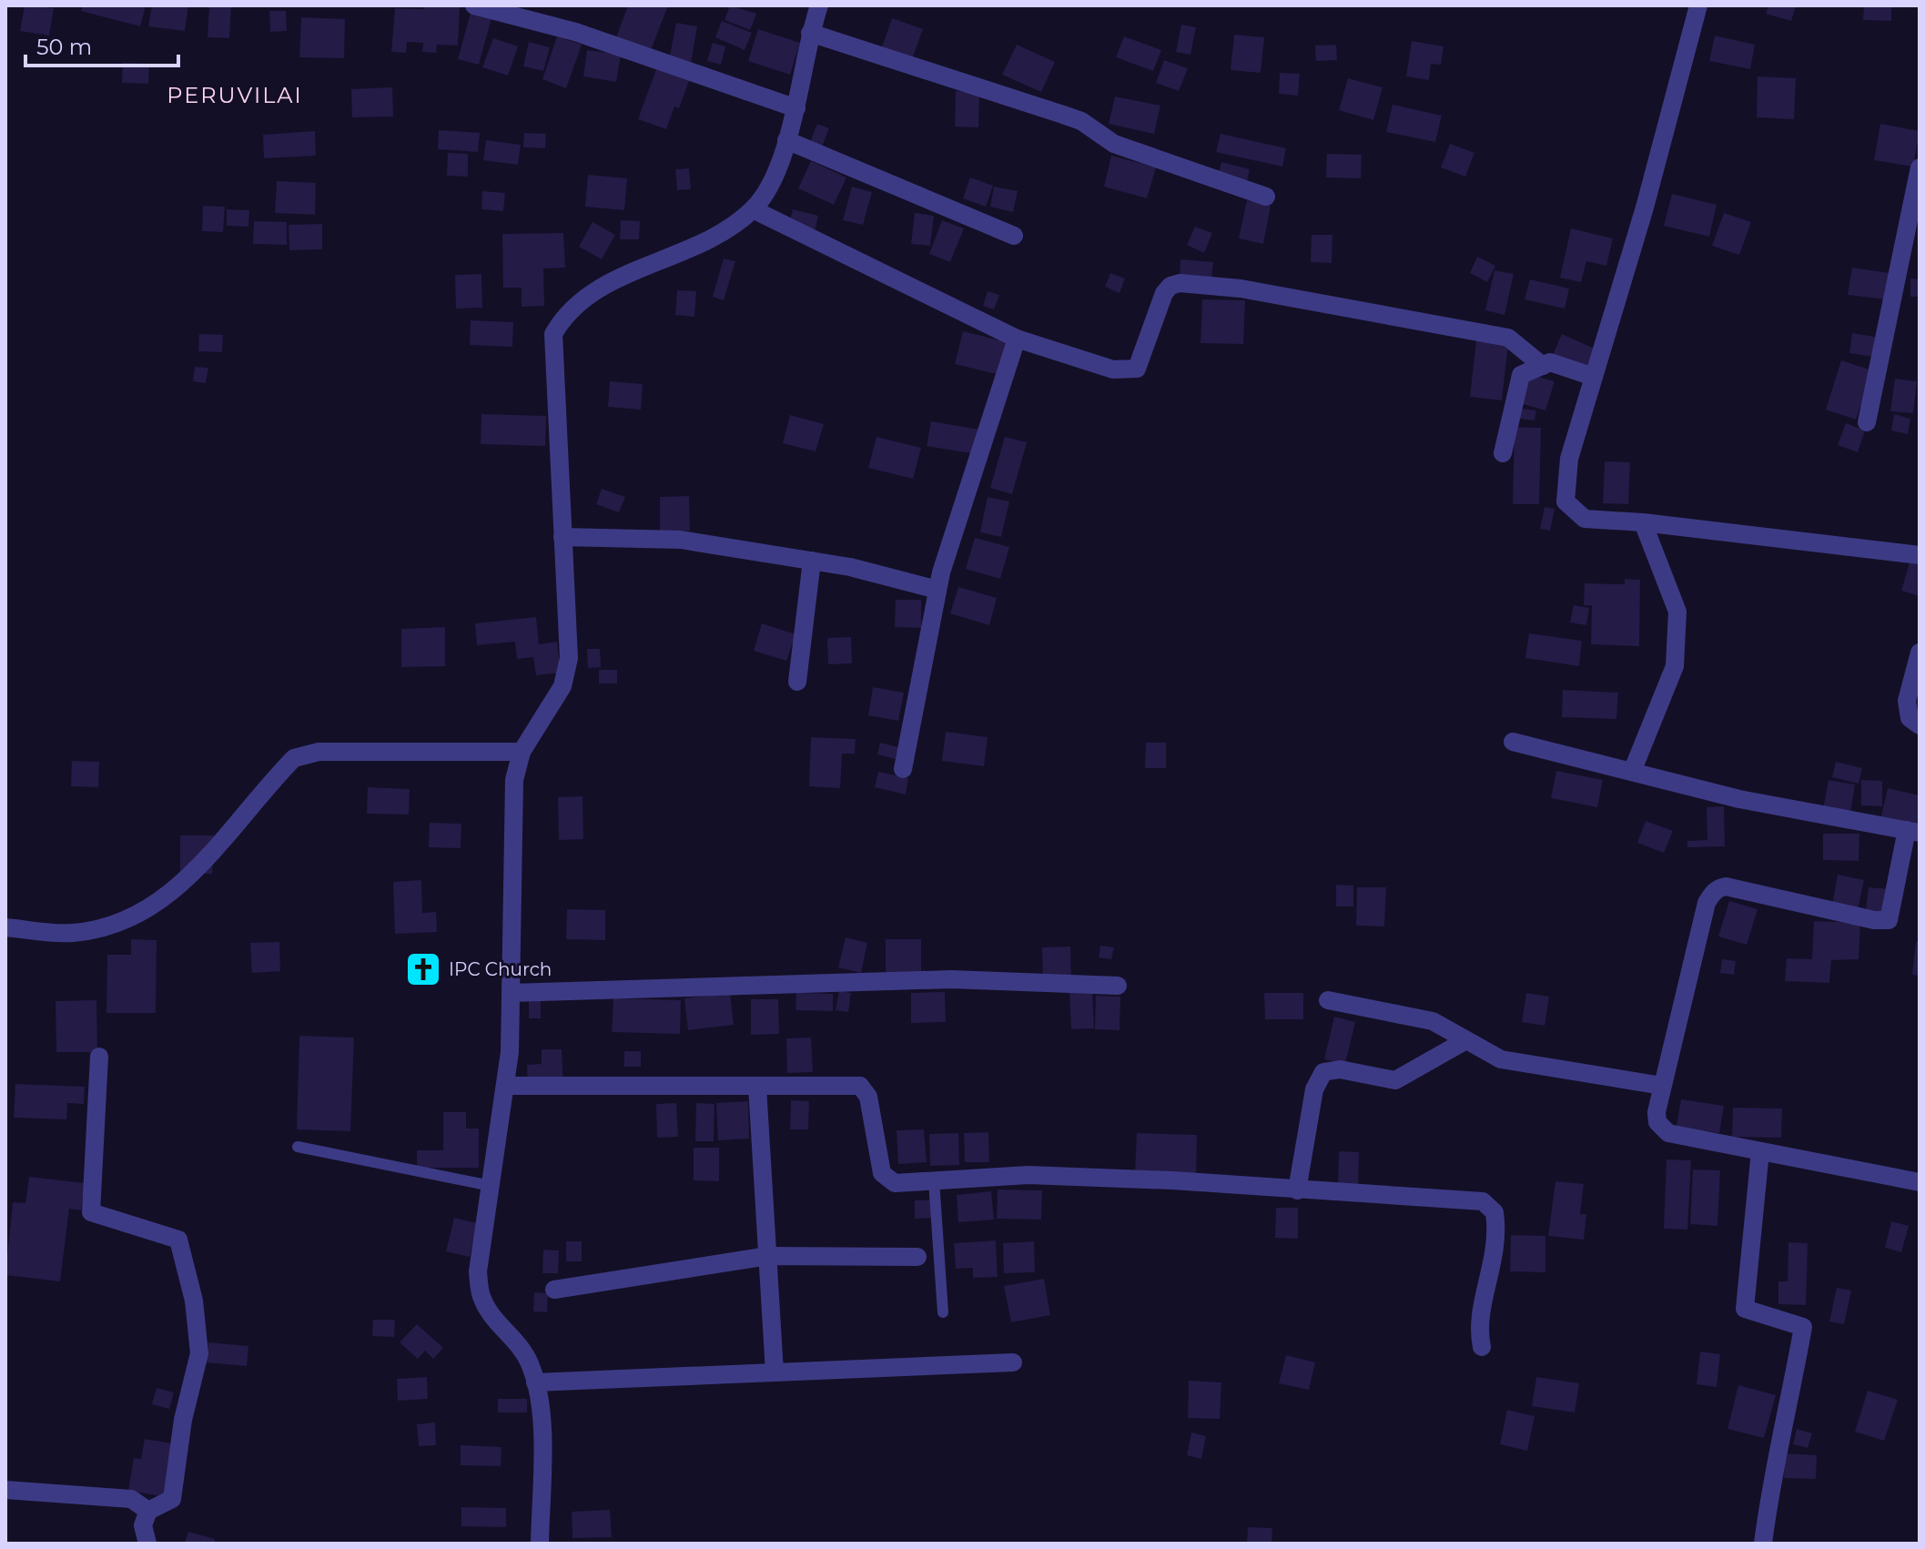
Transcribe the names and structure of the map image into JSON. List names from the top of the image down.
{
  "districts": ["PERUVILAI"],
  "places": {
    "church": ["IPC Church"]
  },
  "scale_bar": "50 m"
}
